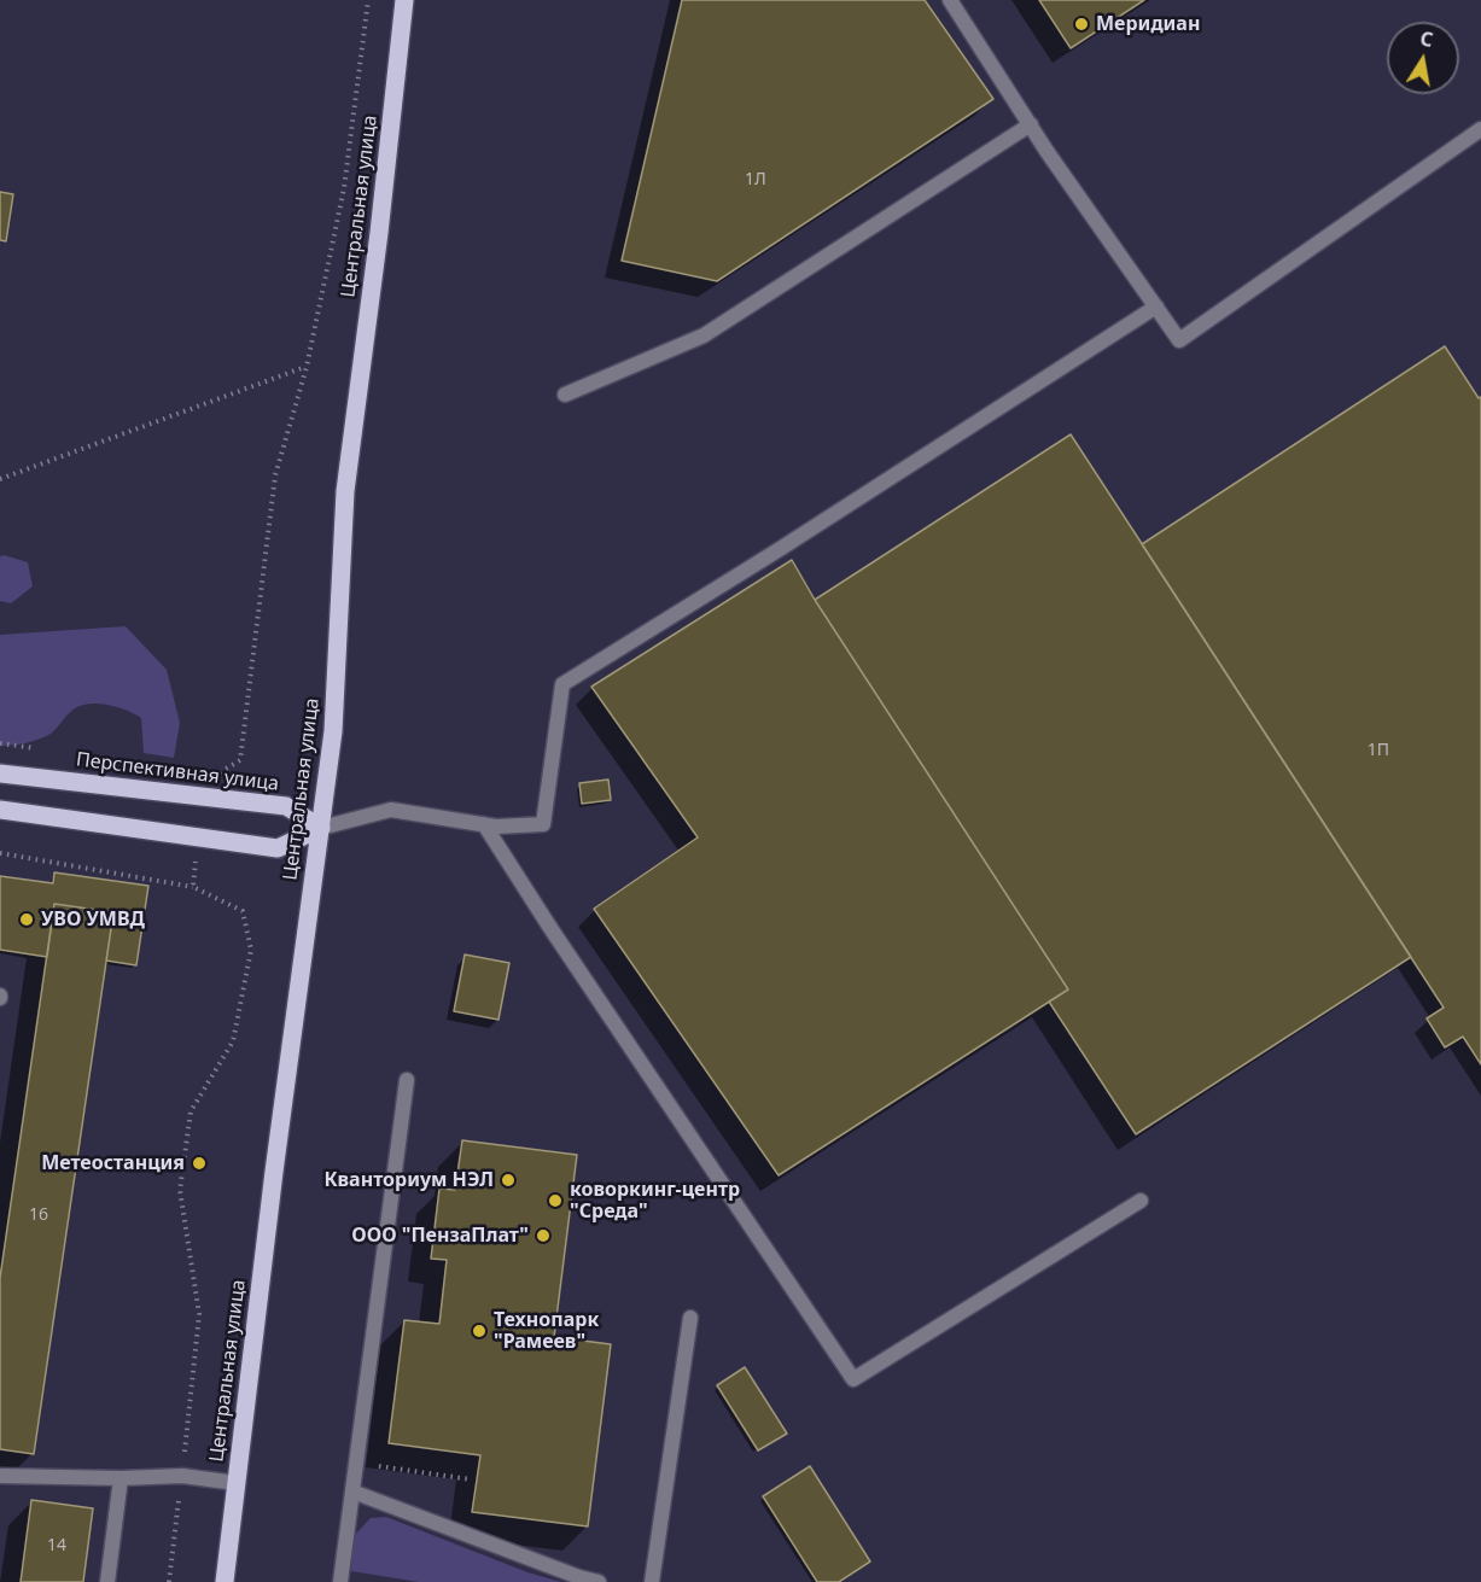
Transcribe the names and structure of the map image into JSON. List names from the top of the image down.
{
  "streets": {
    "main road": ["Центральная улица", "Перспективная улица"]
  },
  "crossings": [
    ["Центральная улица", "Перспективная улица"]
  ],
  "places": [
    "Меридиан",
    "УВО УМВД",
    "Метеостанция",
    "Кванториум НЭЛ",
    "коворкинг-центр \"Среда\"",
    "ООО \"ПензаПлат\"",
    "Технопарк \"Рамеев\""
  ],
  "house_numbers": [
    "1Л",
    "1П",
    "16",
    "14"
  ],
  "north": "top"
}
